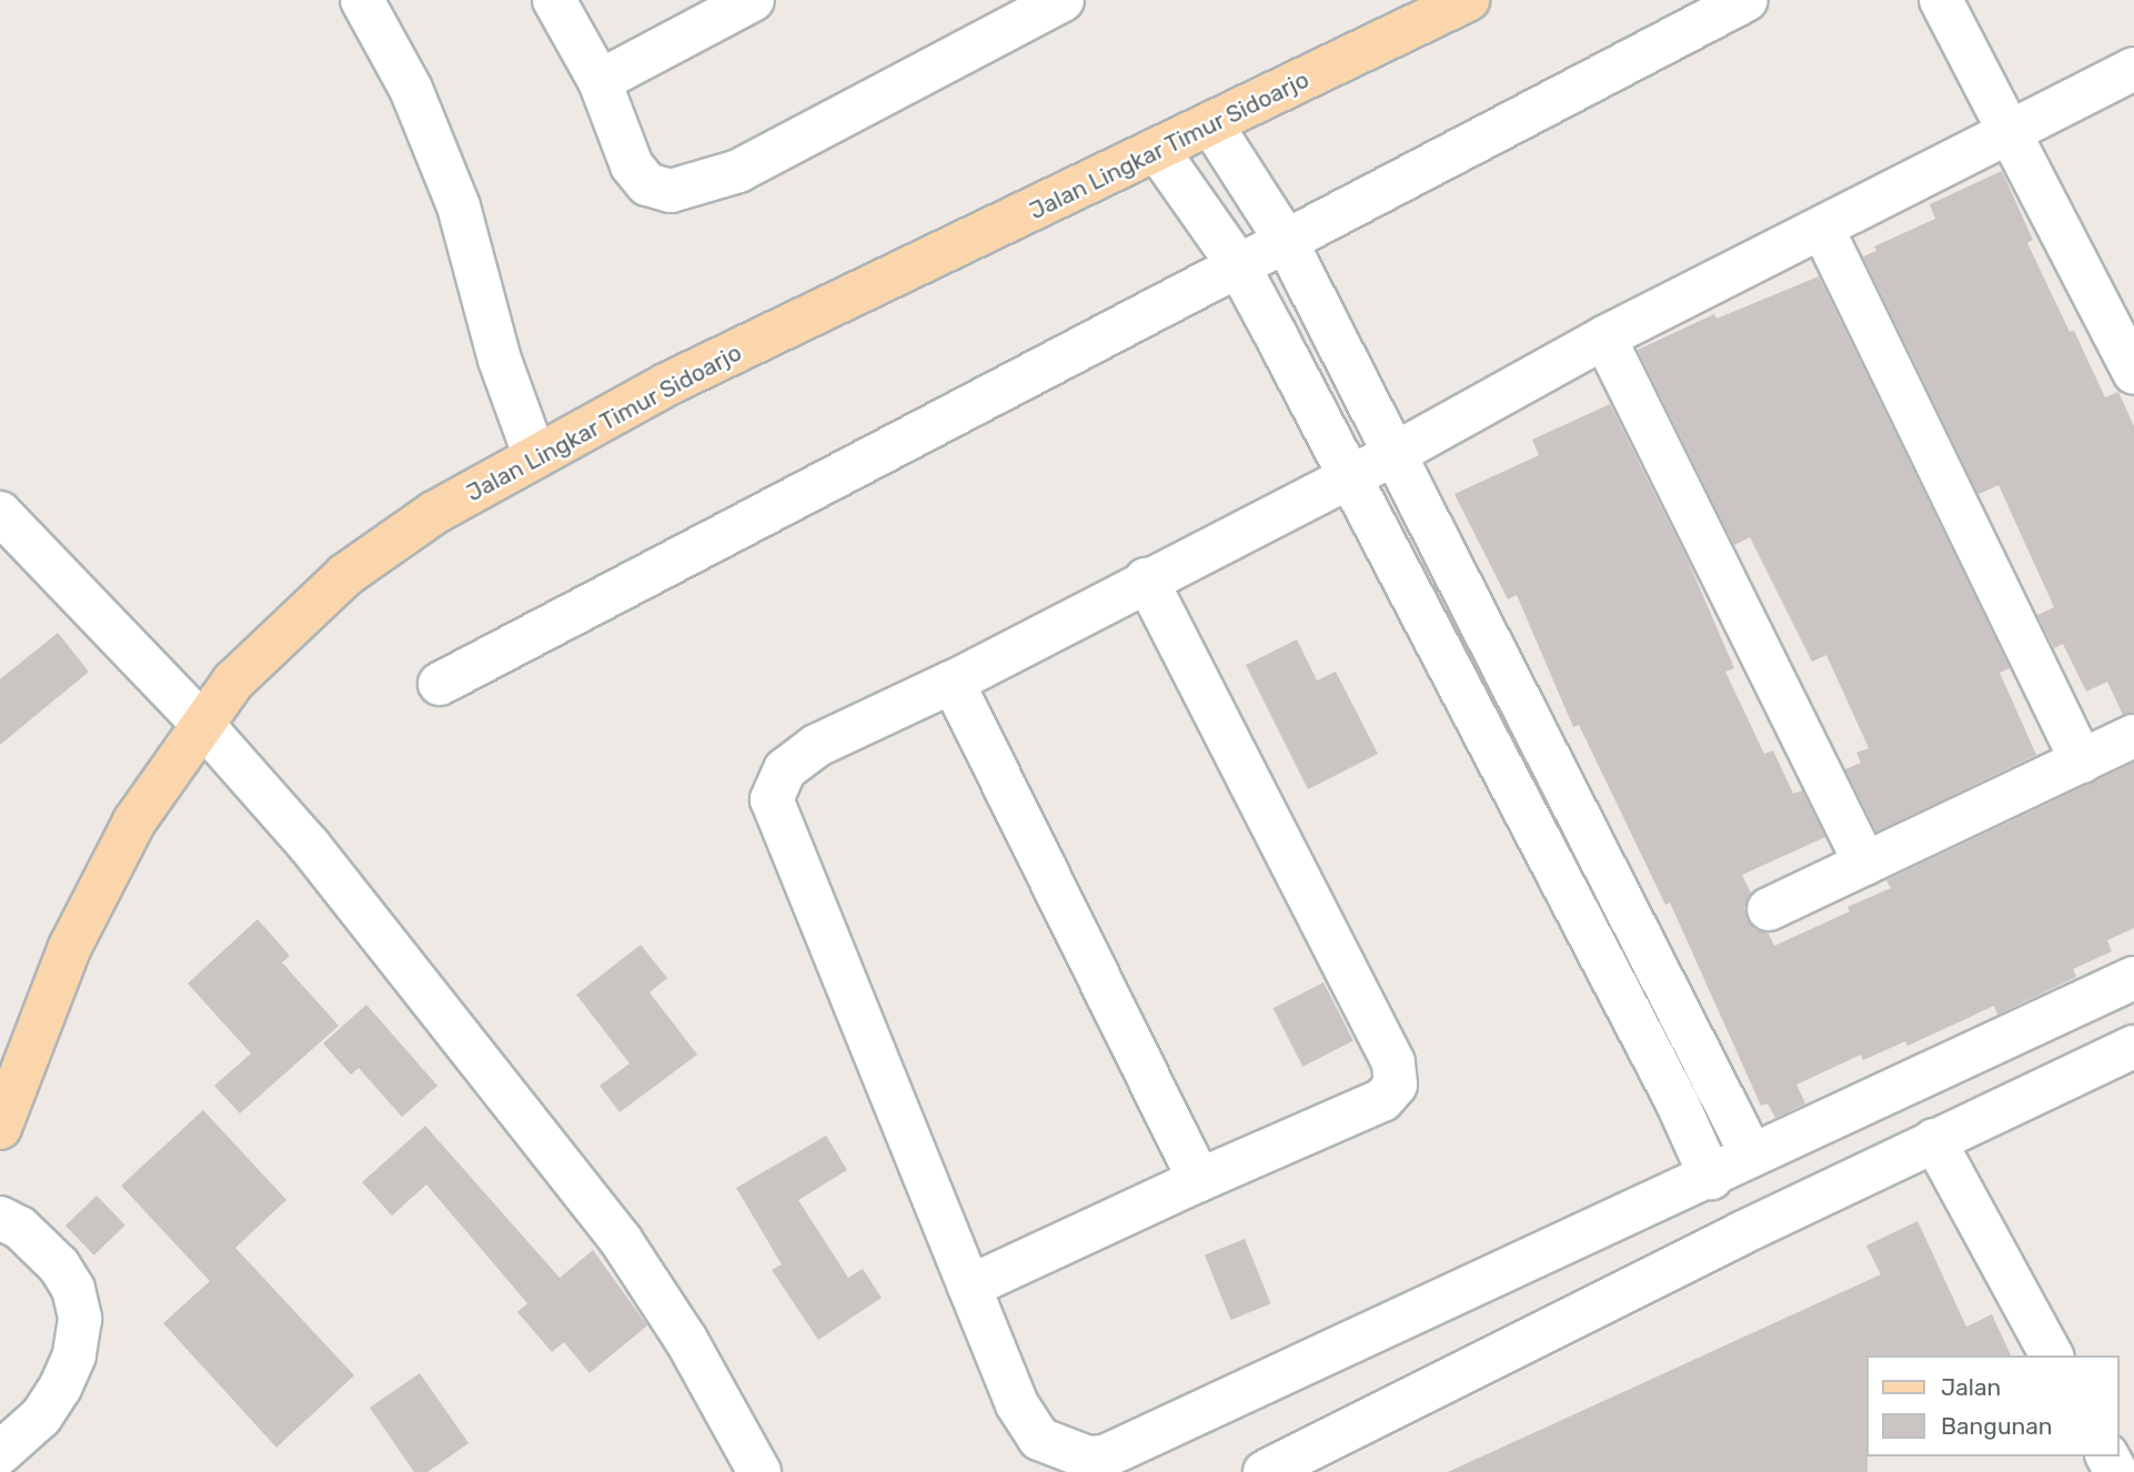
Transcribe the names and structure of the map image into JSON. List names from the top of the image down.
{
  "streets": {
    "main road": ["Jalan Lingkar Timur Sidoarjo"]
  },
  "legend": ["Jalan", "Bangunan"]
}
